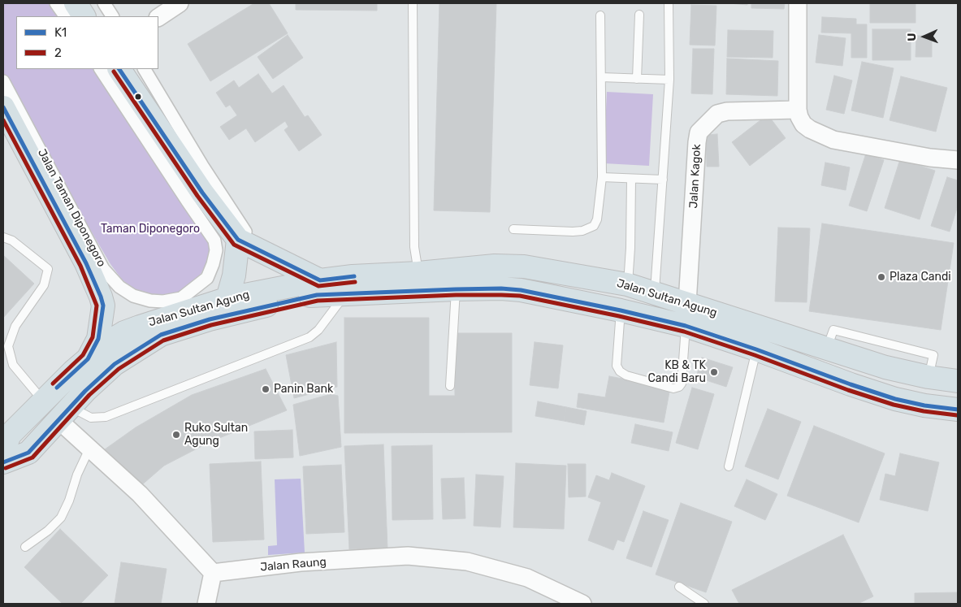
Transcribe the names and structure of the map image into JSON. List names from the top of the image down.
{
  "streets": {
    "highway": ["Jalan Taman Diponegoro", "Jalan Sultan Agung"],
    "street": ["Jalan Kagok", "Jalan Raung"]
  },
  "crossings": [
    ["Jalan Kagok", "Jalan Sultan Agung"],
    ["Jalan Taman Diponegoro", "Jalan Sultan Agung"]
  ],
  "parks": ["Taman Diponegoro"],
  "places": [
    "Plaza Candi",
    "KB & TK Candi Baru",
    "Panin Bank",
    "Ruko Sultan Agung"
  ],
  "lines": ["transit line K1", "transit line 2"],
  "legend": ["K1", "2"],
  "north": "left"
}
